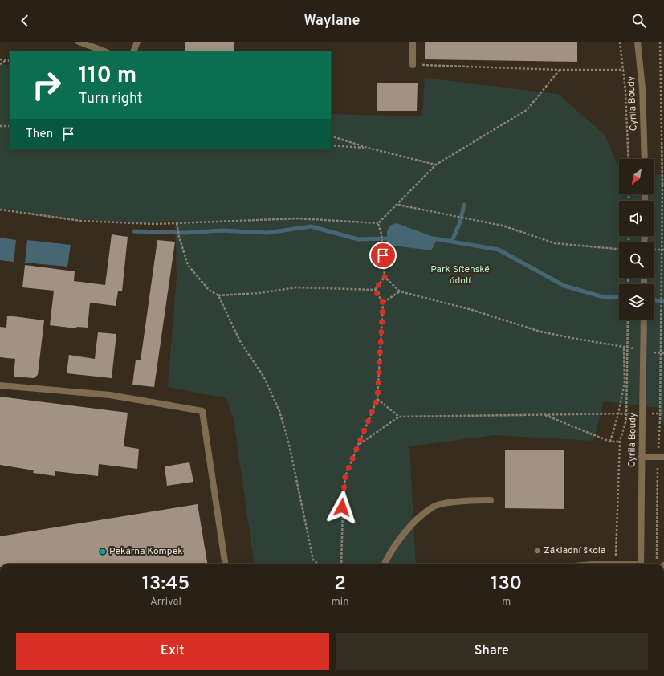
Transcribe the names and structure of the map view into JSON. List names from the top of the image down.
{
  "streets": {
    "street": ["Cyrila Boudy"]
  },
  "parks": ["Park Sítenské údolí"],
  "places": ["Základní škola", "Pekárna Kompek"],
  "north": "bottom left",
  "page": {
    "header": "Waylane",
    "turn": ["110 m", "Turn right"],
    "then": "Then",
    "eta": [
      "13:45",
      "Arrival",
      "2",
      "min",
      "130",
      "m"
    ],
    "buttons": ["Exit", "Share"]
  }
}
